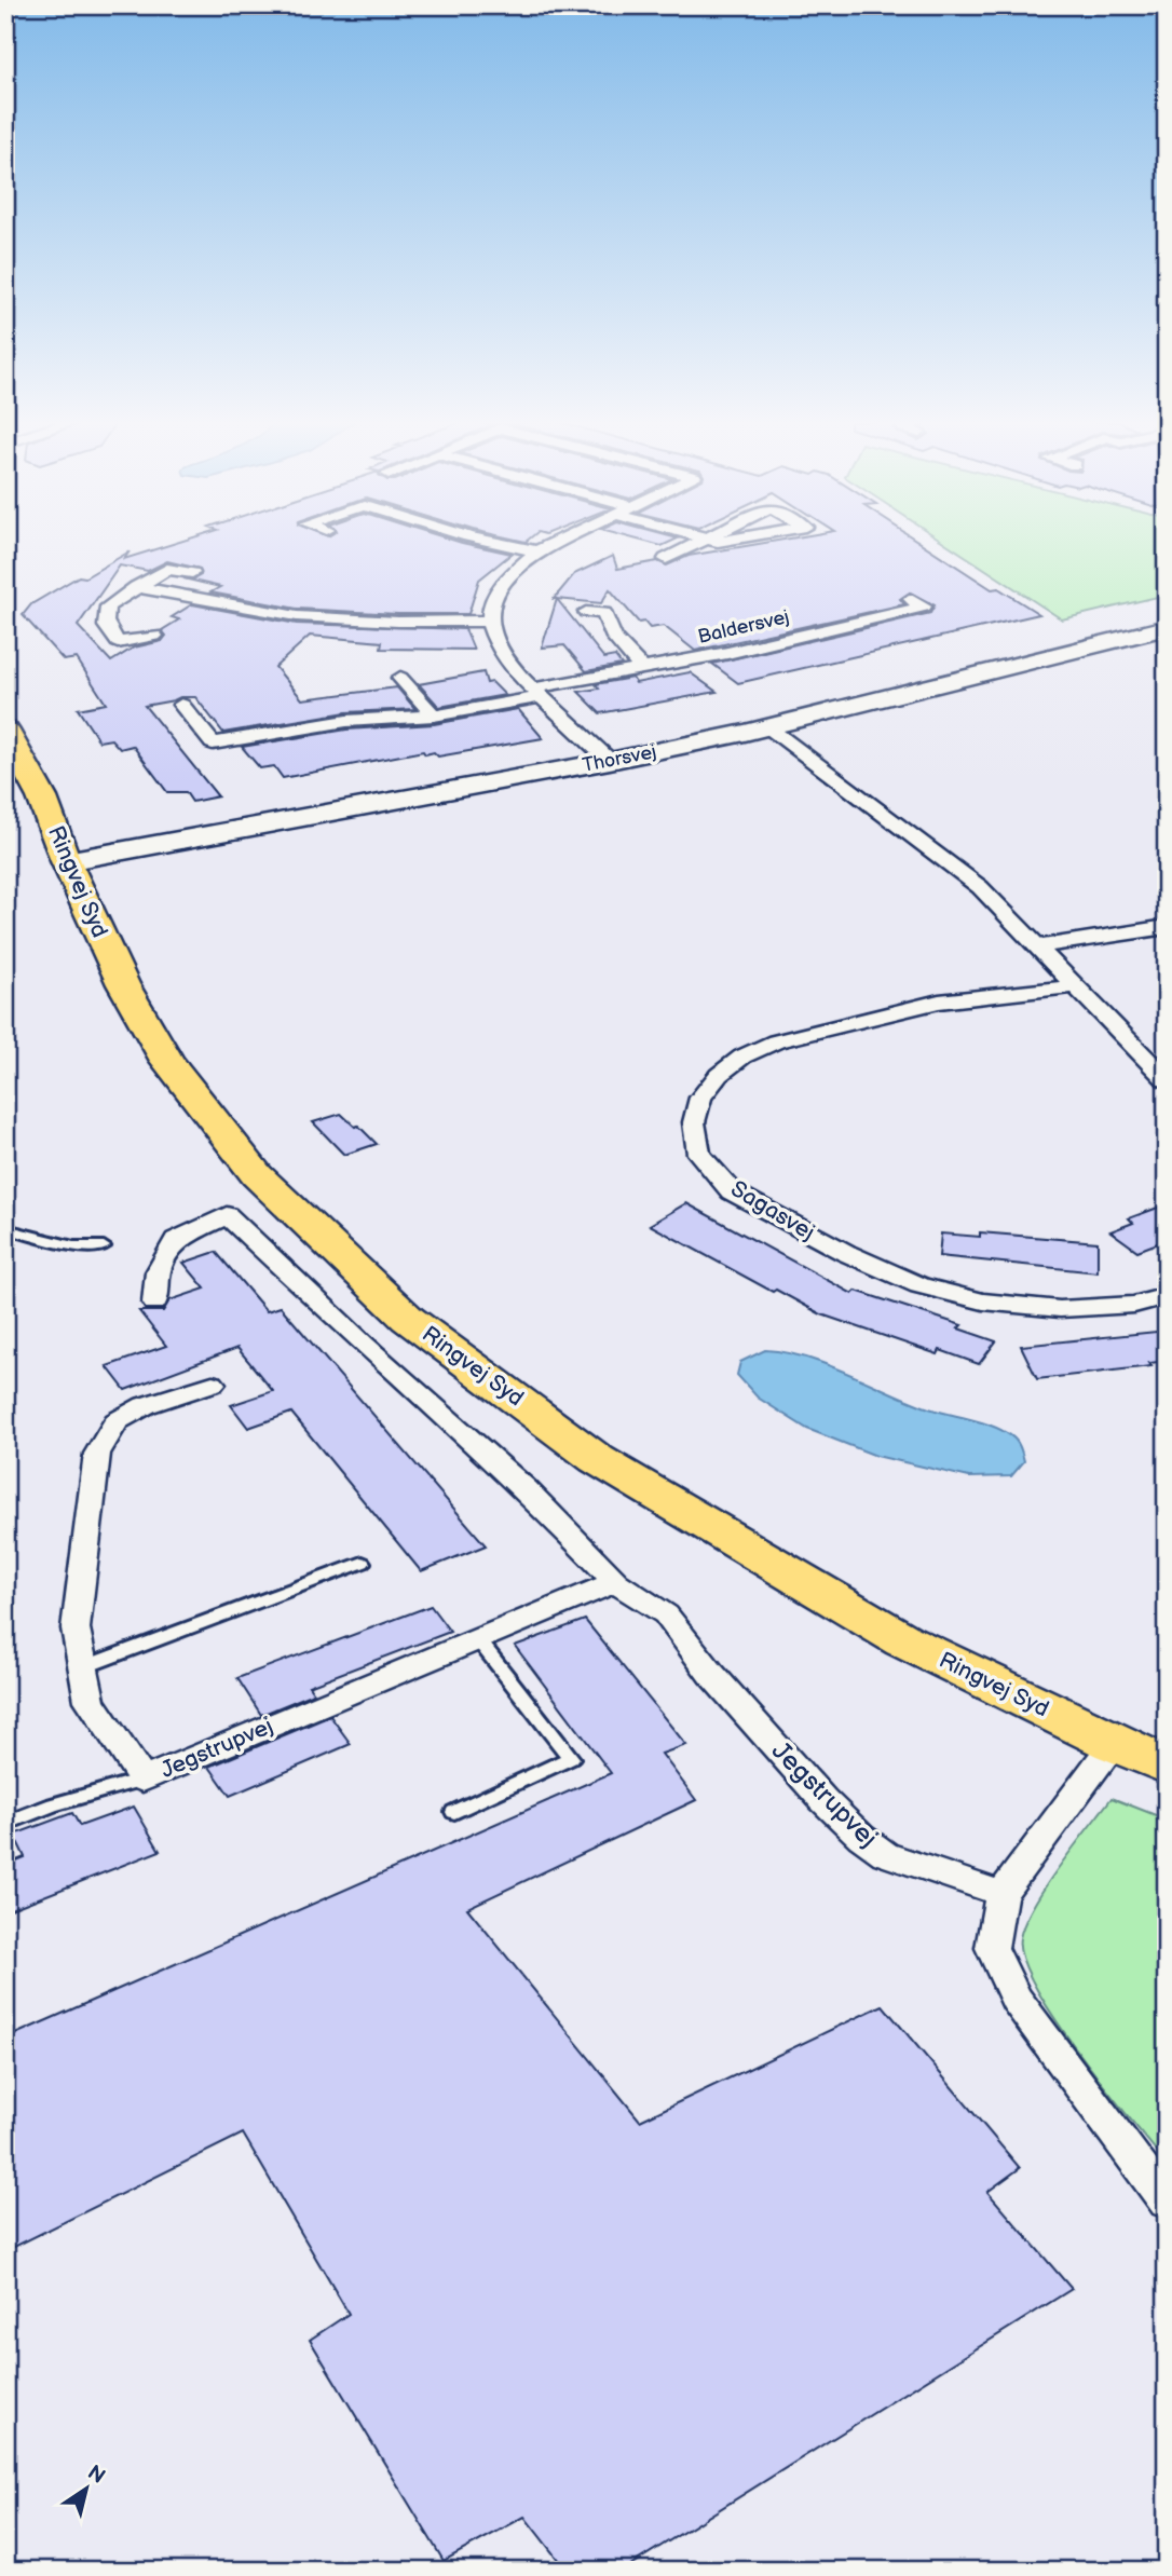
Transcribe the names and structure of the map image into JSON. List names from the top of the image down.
{
  "streets": {
    "main road": ["Ringvej Syd"],
    "street": [
      "Baldersvej",
      "Thorsvej",
      "Sagasvej",
      "Jegstrupvej"
    ]
  },
  "crossings": [
    ["Thorsvej", "Ringvej Syd"]
  ],
  "north": "top right"
}
